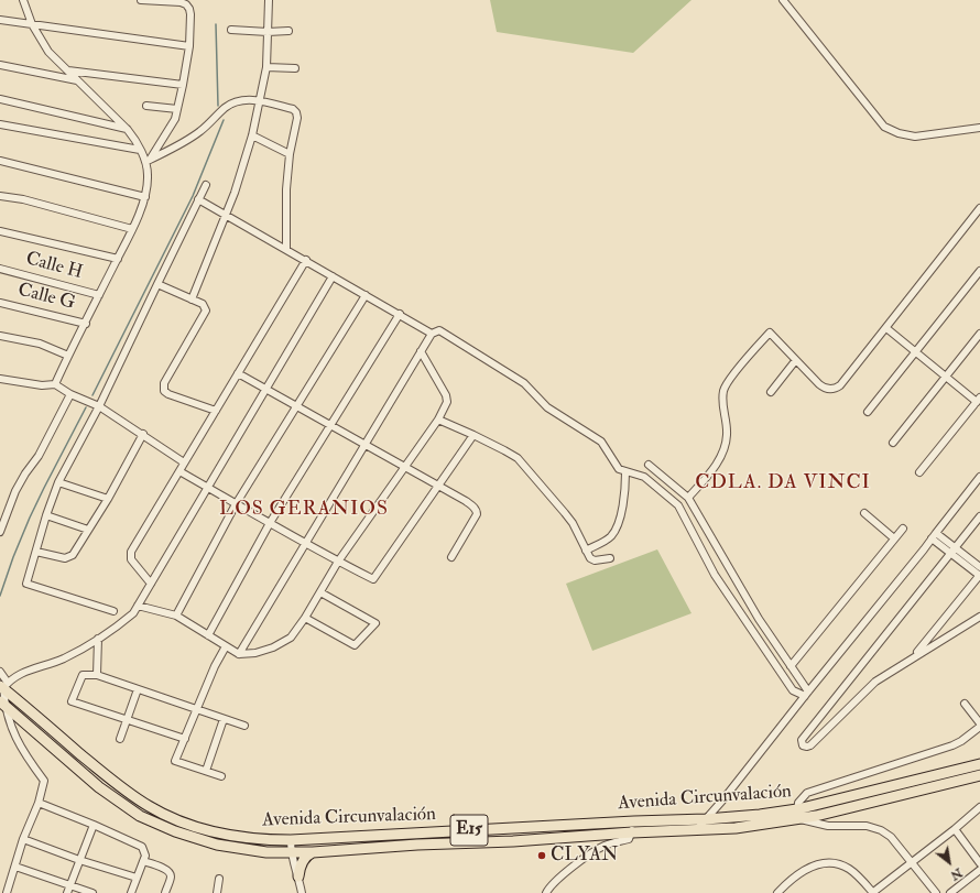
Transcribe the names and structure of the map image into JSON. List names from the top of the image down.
{
  "streets": {
    "highway": ["Avenida Circunvalación", "E15"],
    "street": ["Calle H", "Calle G"]
  },
  "districts": ["CDLA. DA VINCI", "LOS GERANIOS"],
  "places": ["CLYAN"],
  "north": "bottom right"
}
